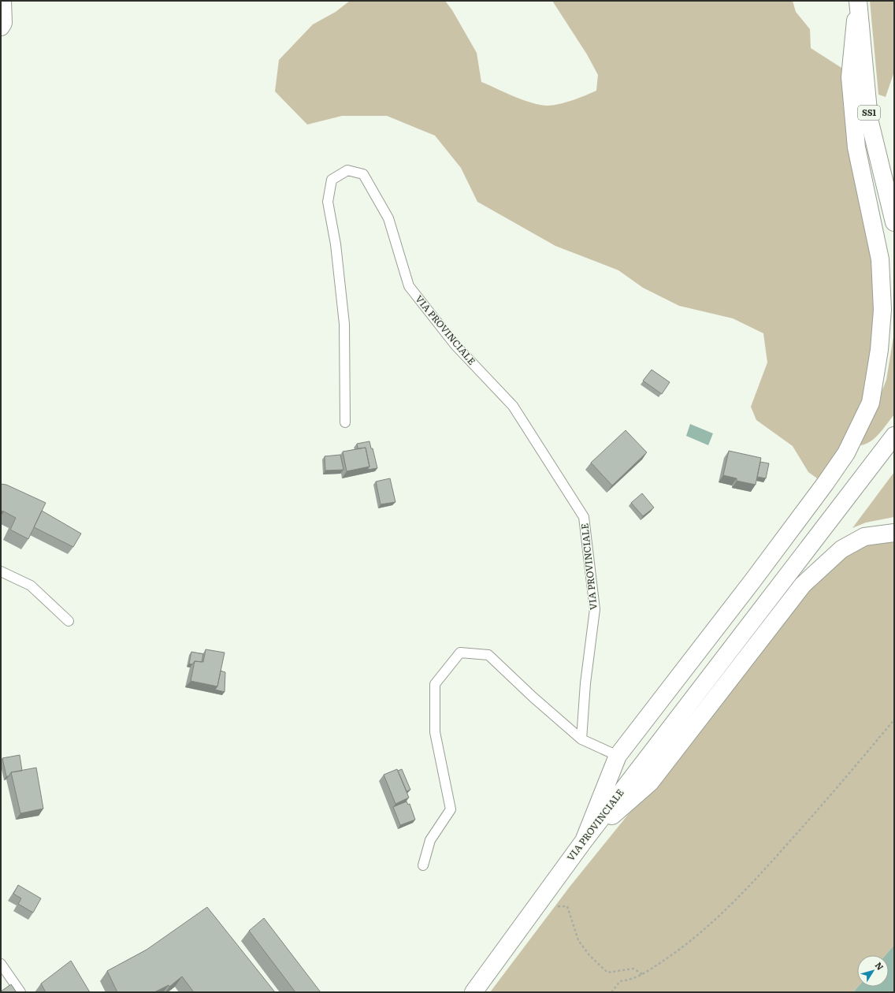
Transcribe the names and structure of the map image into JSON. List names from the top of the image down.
{
  "streets": {
    "main road": ["SS1", "VIA PROVINCIALE"]
  },
  "north": "top right"
}
